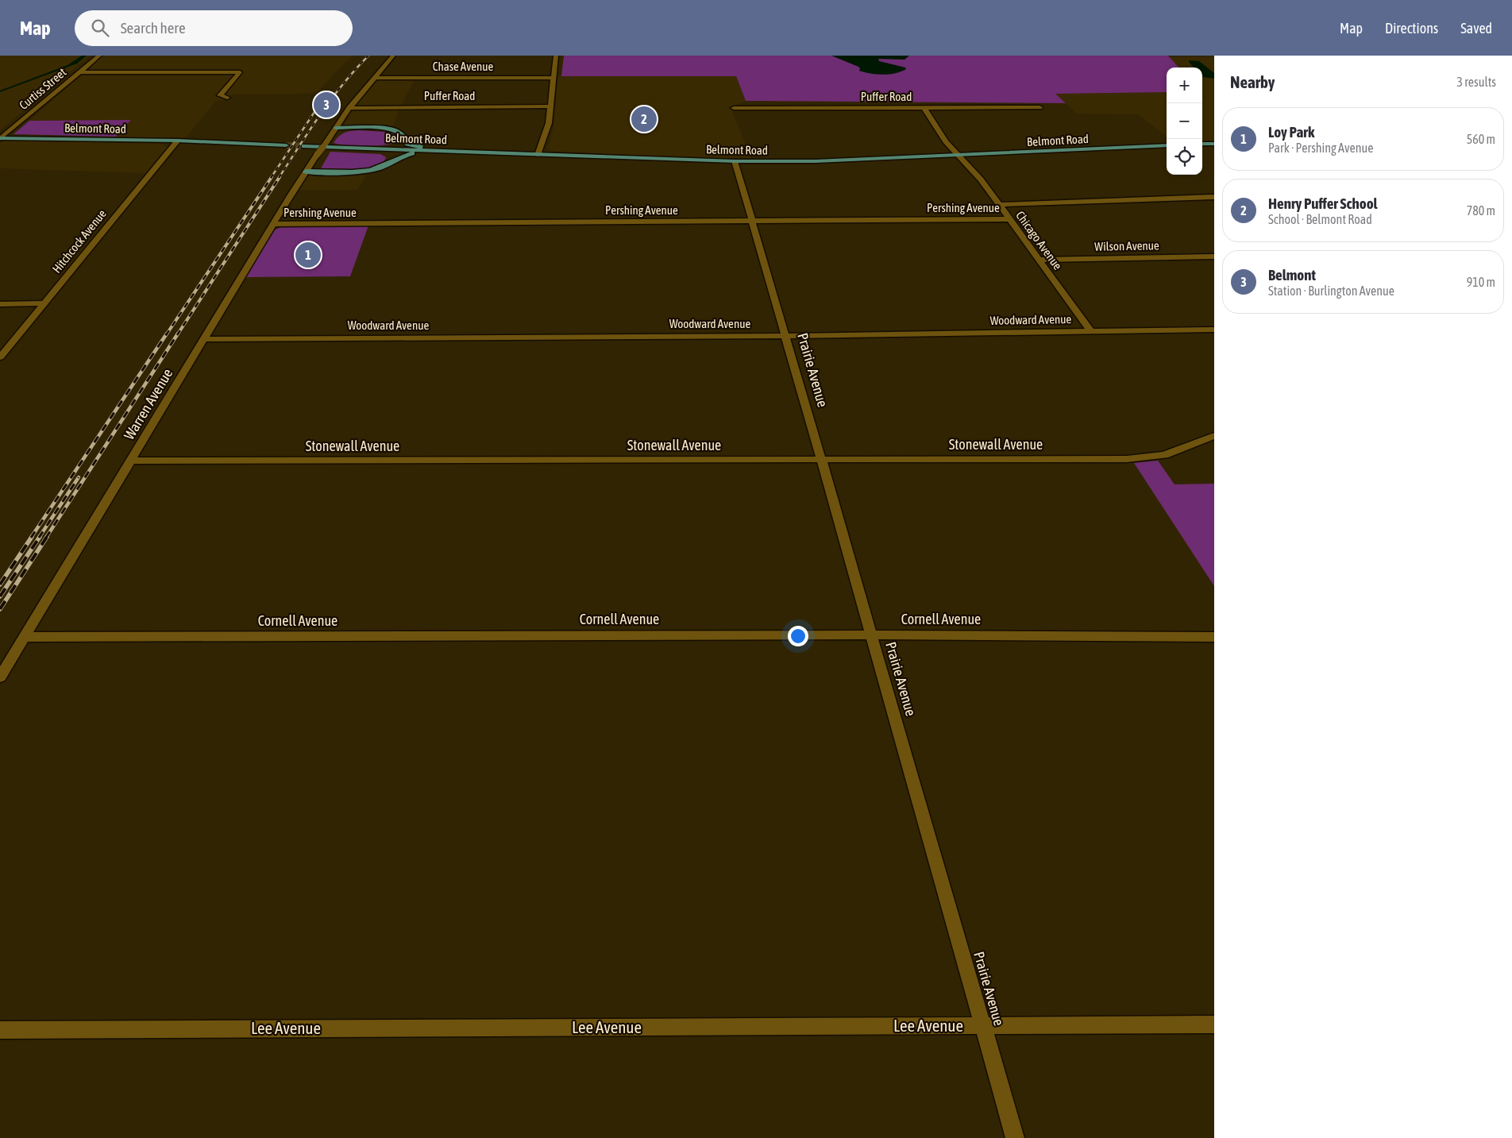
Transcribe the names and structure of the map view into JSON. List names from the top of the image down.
{
  "streets": {
    "main road": ["Belmont Road"],
    "street": [
      "Chase Avenue",
      "Curtiss Street",
      "Puffer Road",
      "Pershing Avenue",
      "Chicago Avenue",
      "Hitchcock Avenue",
      "Wilson Avenue",
      "Woodward Avenue",
      "Prairie Avenue",
      "Warren Avenue",
      "Stonewall Avenue",
      "Cornell Avenue",
      "Lee Avenue"
    ]
  },
  "crossings": [
    ["Chase Avenue", "Warren Avenue"],
    ["Curtiss Street", "Belmont Road"],
    ["Puffer Road", "Chicago Avenue"],
    ["Puffer Road", "Warren Avenue"],
    ["Belmont Road", "Chicago Avenue"],
    ["Belmont Road", "Hitchcock Avenue"],
    ["Belmont Road", "Prairie Avenue"],
    ["Pershing Avenue", "Chicago Avenue"],
    ["Pershing Avenue", "Prairie Avenue"],
    ["Pershing Avenue", "Warren Avenue"],
    ["Chicago Avenue", "Wilson Avenue"],
    ["Chicago Avenue", "Woodward Avenue"],
    ["Woodward Avenue", "Prairie Avenue"],
    ["Woodward Avenue", "Warren Avenue"],
    ["Prairie Avenue", "Stonewall Avenue"],
    ["Prairie Avenue", "Cornell Avenue"],
    ["Prairie Avenue", "Lee Avenue"],
    ["Warren Avenue", "Stonewall Avenue"],
    ["Warren Avenue", "Cornell Avenue"]
  ],
  "page": {
    "header": "Map",
    "search": "Search here",
    "nav": ["Map", "Directions", "Saved"],
    "heading": ["Nearby", "3 results"],
    "map_buttons": ["+", "−"],
    "pins": ["3", "2", "1"],
    "list": [
      {
        "mark": "1",
        "name": "Loy Park",
        "note": "Park · Pershing Avenue",
        "value": "560 m"
      },
      {
        "mark": "2",
        "name": "Henry Puffer School",
        "note": "School · Belmont Road",
        "value": "780 m"
      },
      {
        "mark": "3",
        "name": "Belmont",
        "note": "Station · Burlington Avenue",
        "value": "910 m"
      }
    ]
  }
}
